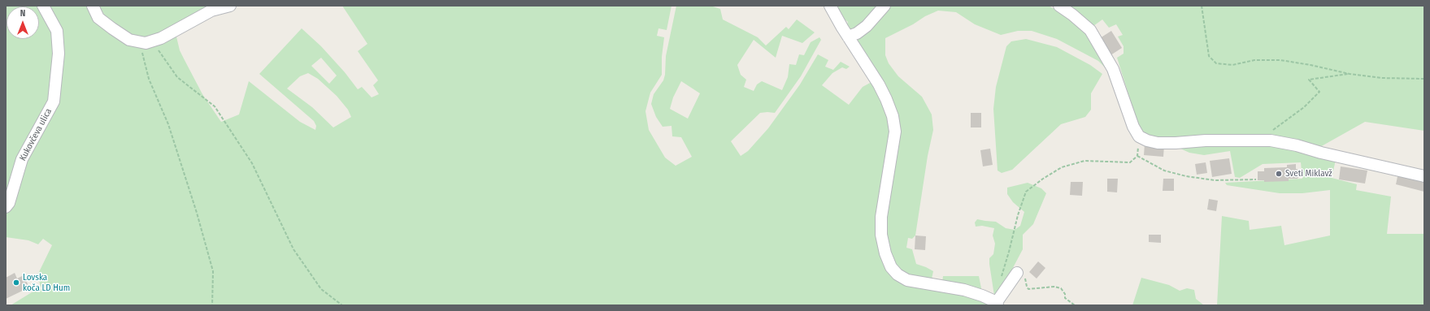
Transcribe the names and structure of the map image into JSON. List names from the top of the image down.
{
  "streets": {
    "street": ["Kukovčeva ulica"]
  },
  "places": ["Sveti Miklavž", "Lovska koča LD Hum"],
  "north": "top"
}
